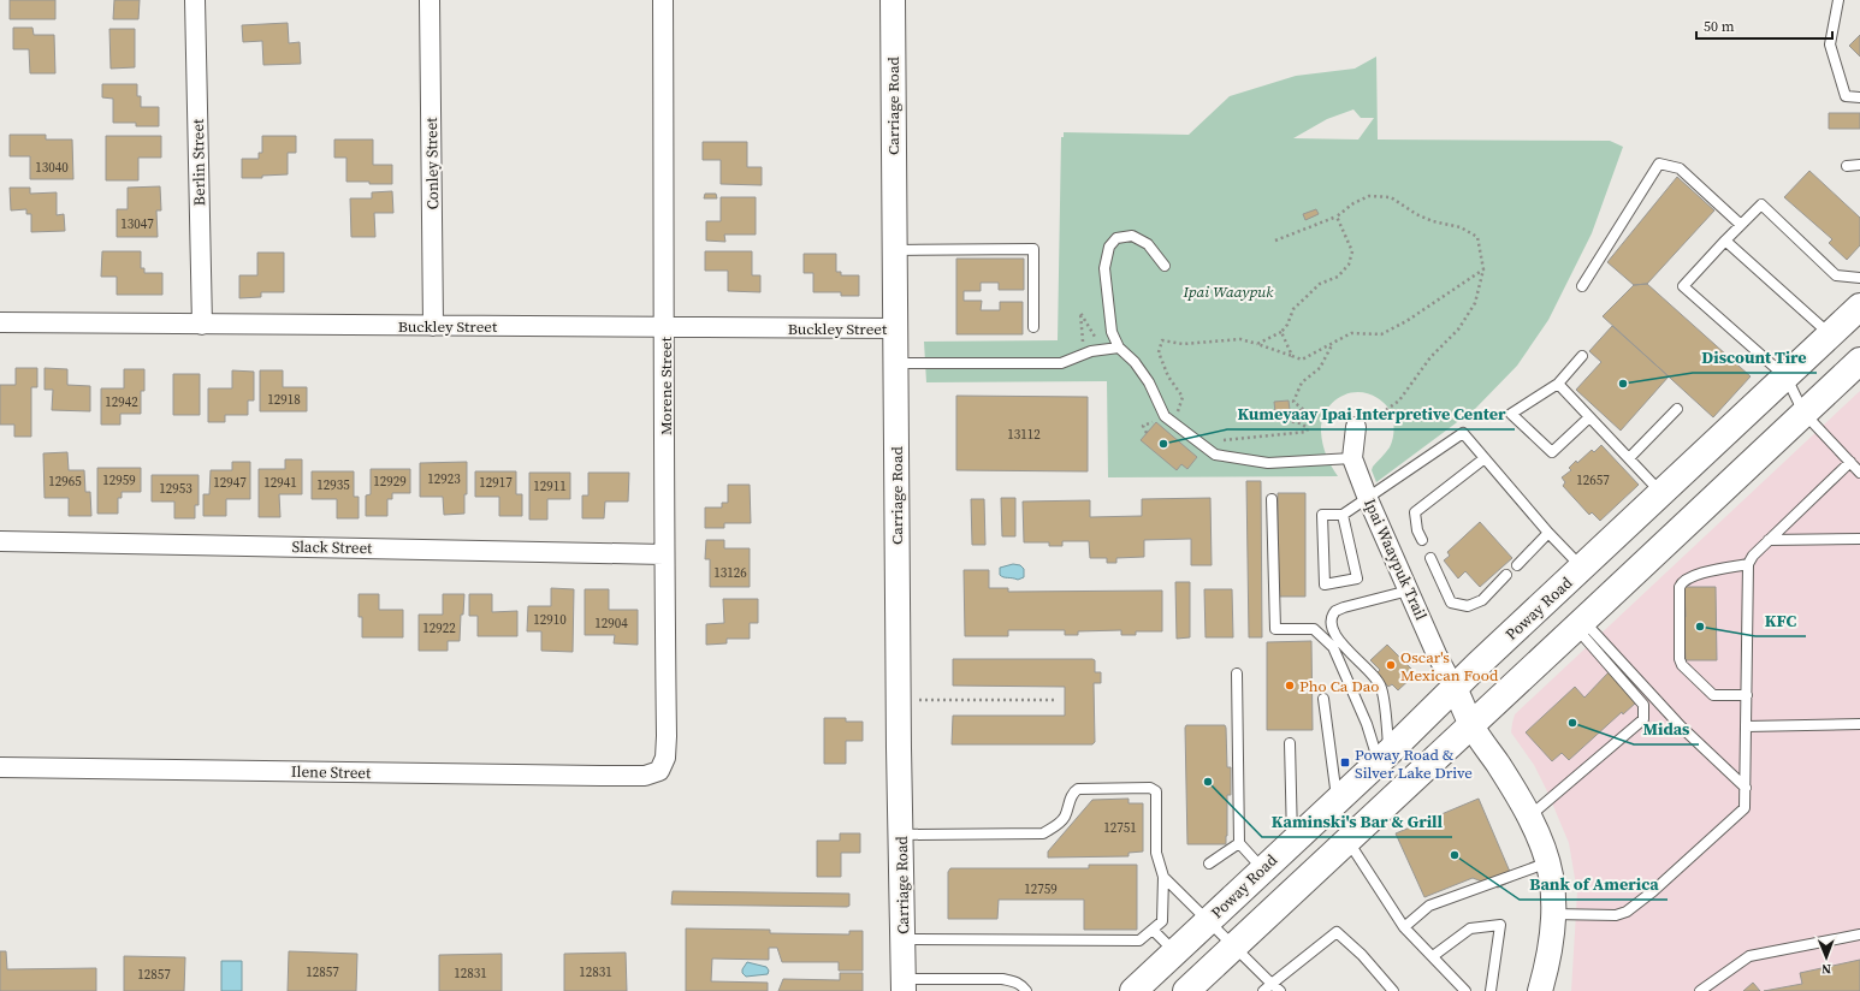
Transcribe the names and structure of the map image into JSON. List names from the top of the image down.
{
  "streets": {
    "main road": ["Poway Road"],
    "street": [
      "Carriage Road",
      "Berlin Street",
      "Conley Street",
      "Buckley Street",
      "Morene Street",
      "Slack Street",
      "Ipai Waaypuk Trail",
      "Ilene Street"
    ]
  },
  "crossings": [
    ["Carriage Road", "Buckley Street"],
    ["Berlin Street", "Buckley Street"],
    ["Conley Street", "Buckley Street"],
    ["Buckley Street", "Morene Street"],
    ["Morene Street", "Slack Street"],
    ["Morene Street", "Ilene Street"],
    ["Ipai Waaypuk Trail", "Poway Road"]
  ],
  "parks": ["Ipai Waaypuk"],
  "places": {
    "other": [
      "Discount Tire",
      "Kumeyaay Ipai Interpretive Center",
      "KFC",
      "Oscar's Mexican Food",
      "Pho Ca Dao",
      "Midas",
      "Kaminski's Bar & Grill",
      "Bank of America"
    ],
    "transit": ["Poway Road & Silver Lake Drive"]
  },
  "house_numbers": [
    "13040",
    "13047",
    "12918",
    "12942",
    "13112",
    "12923",
    "12959",
    "12657",
    "12965",
    "12929",
    "12947",
    "12941",
    "12917",
    "12935",
    "12911",
    "12953",
    "13126",
    "12910",
    "12904",
    "12922",
    "12751",
    "12759",
    "12857",
    "12831",
    "12831",
    "12857"
  ],
  "scale_bar": "50 m",
  "north": "bottom"
}
